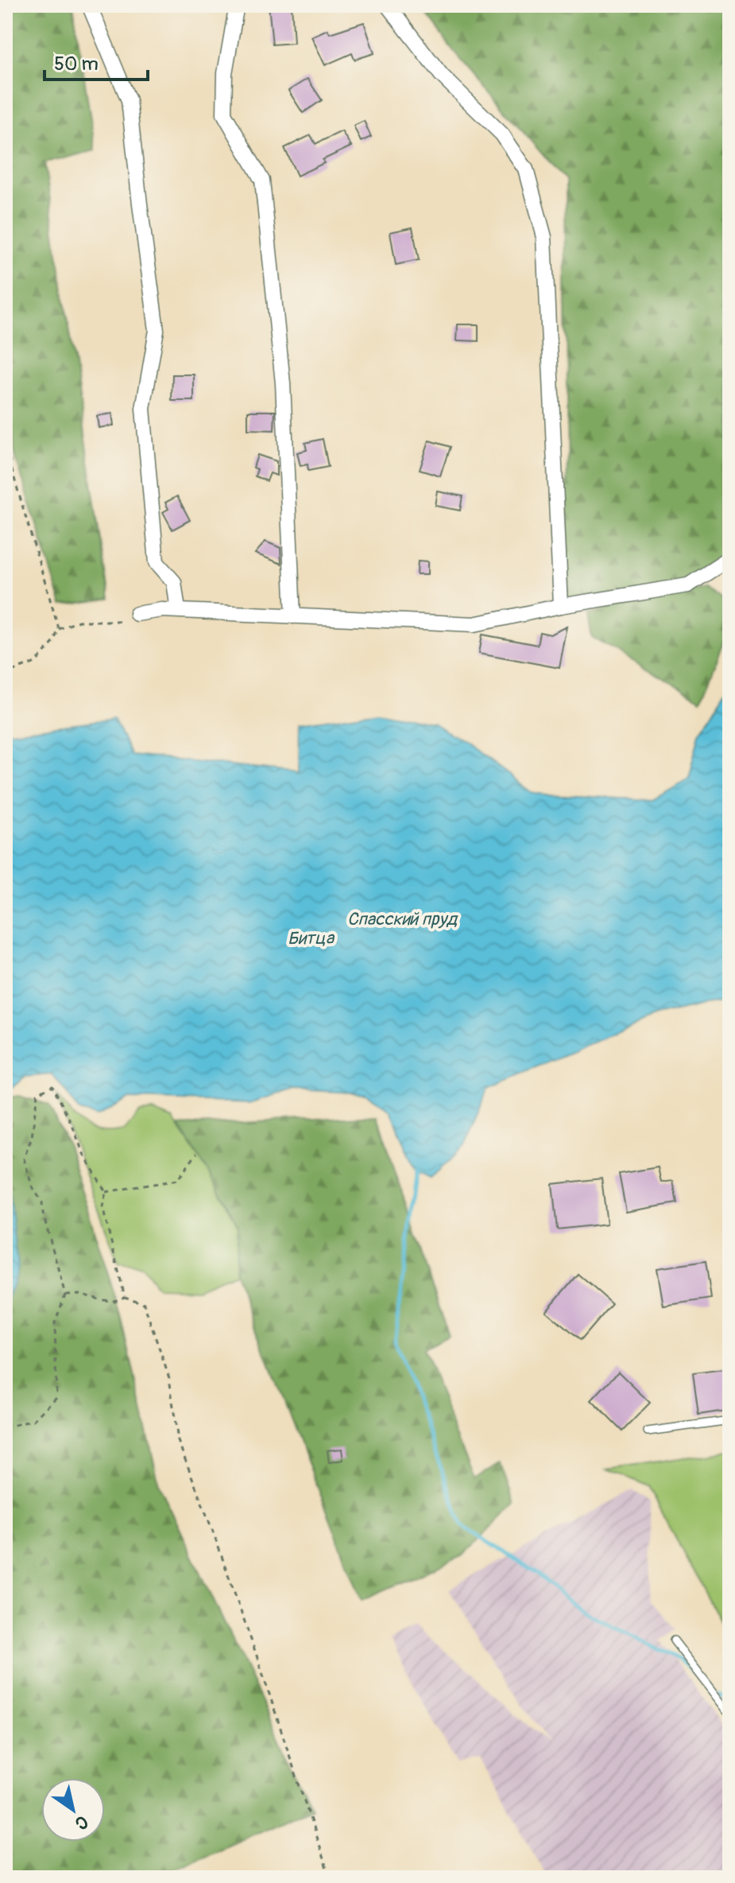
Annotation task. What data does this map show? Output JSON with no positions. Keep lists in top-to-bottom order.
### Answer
{
  "water": ["Спасский пруд", "Битца"],
  "scale_bar": "50 m",
  "north": "bottom right"
}
